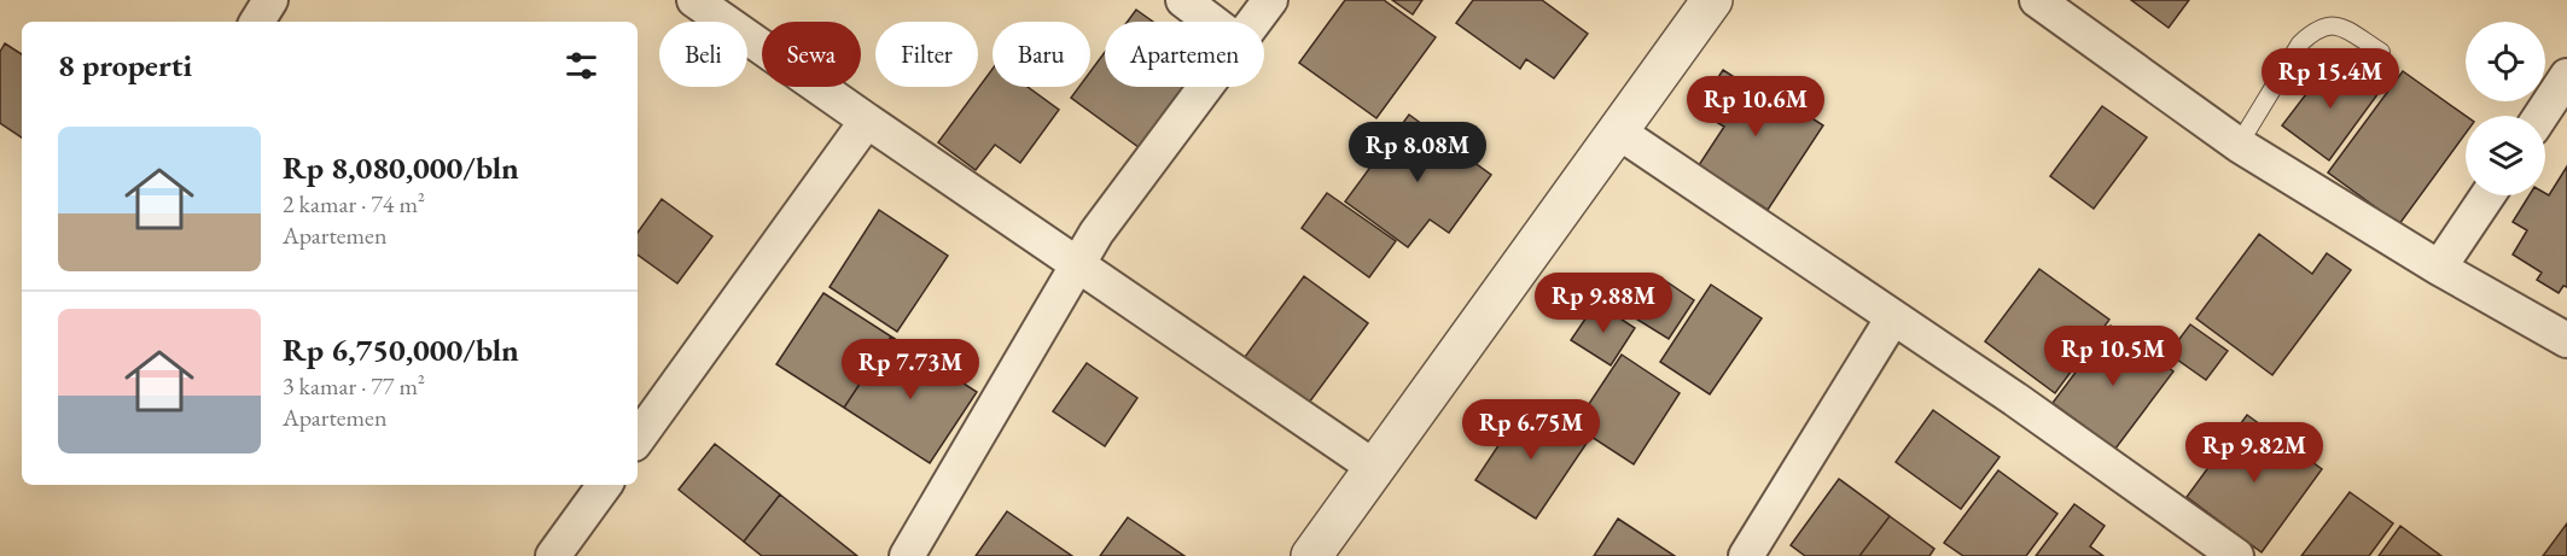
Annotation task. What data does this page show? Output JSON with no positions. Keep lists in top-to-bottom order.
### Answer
{
  "page": {
    "chip": [
      "Beli",
      "Sewa",
      "Filter",
      "Baru",
      "Apartemen"
    ],
    "heading": "8 properti",
    "price": [
      "Rp 15.4M",
      "Rp 10.6M",
      "Rp 8.08M",
      "Rp 9.88M",
      "Rp 10.5M",
      "Rp 7.73M",
      "Rp 6.75M",
      "Rp 9.82M"
    ],
    "list": [
      {
        "name": "Rp 8,080,000/bln",
        "note": "2 kamar · 74 m² · Apartemen"
      },
      {
        "name": "Rp 6,750,000/bln",
        "note": "3 kamar · 77 m² · Apartemen"
      }
    ]
  }
}
